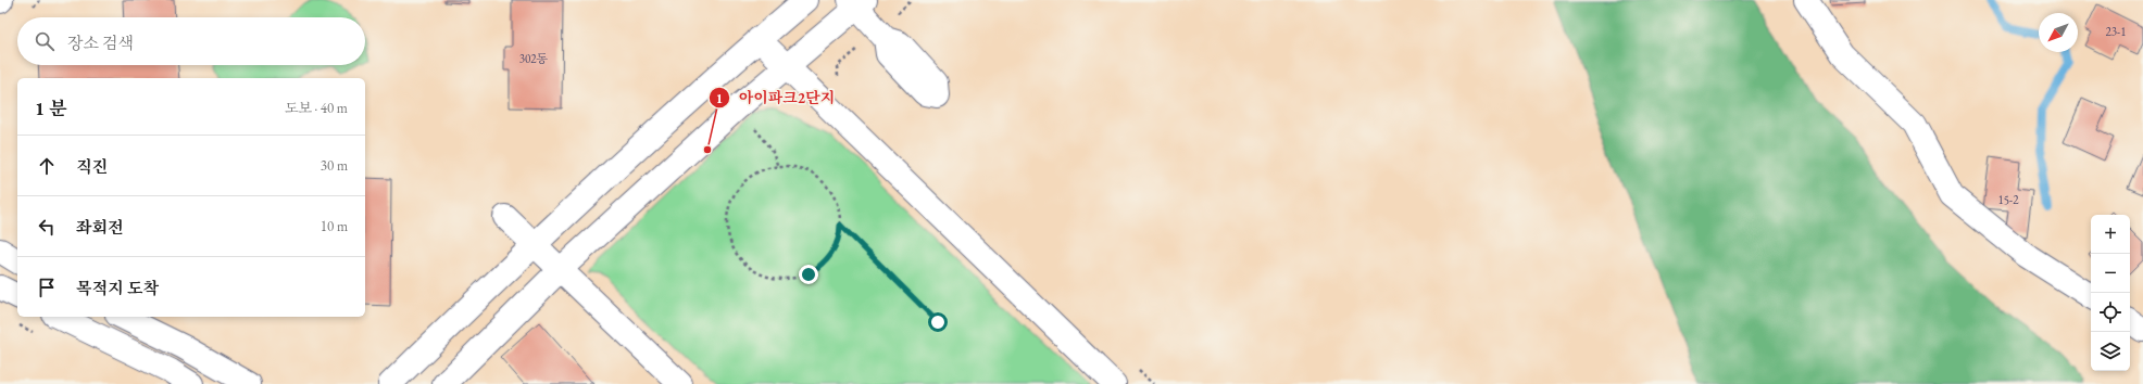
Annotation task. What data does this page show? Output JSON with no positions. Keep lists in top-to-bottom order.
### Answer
{
  "places": ["아이파크2단지"],
  "house_numbers": ["23-1", "302동", "15-2"],
  "north": "bottom left",
  "page": {
    "search": "장소 검색",
    "heading": ["1 분", "도보 · 40 m"],
    "list": [
      ["직진", "30 m"],
      ["좌회전", "10 m"],
      "목적지 도착"
    ],
    "map_buttons": ["+", "−"]
  }
}
